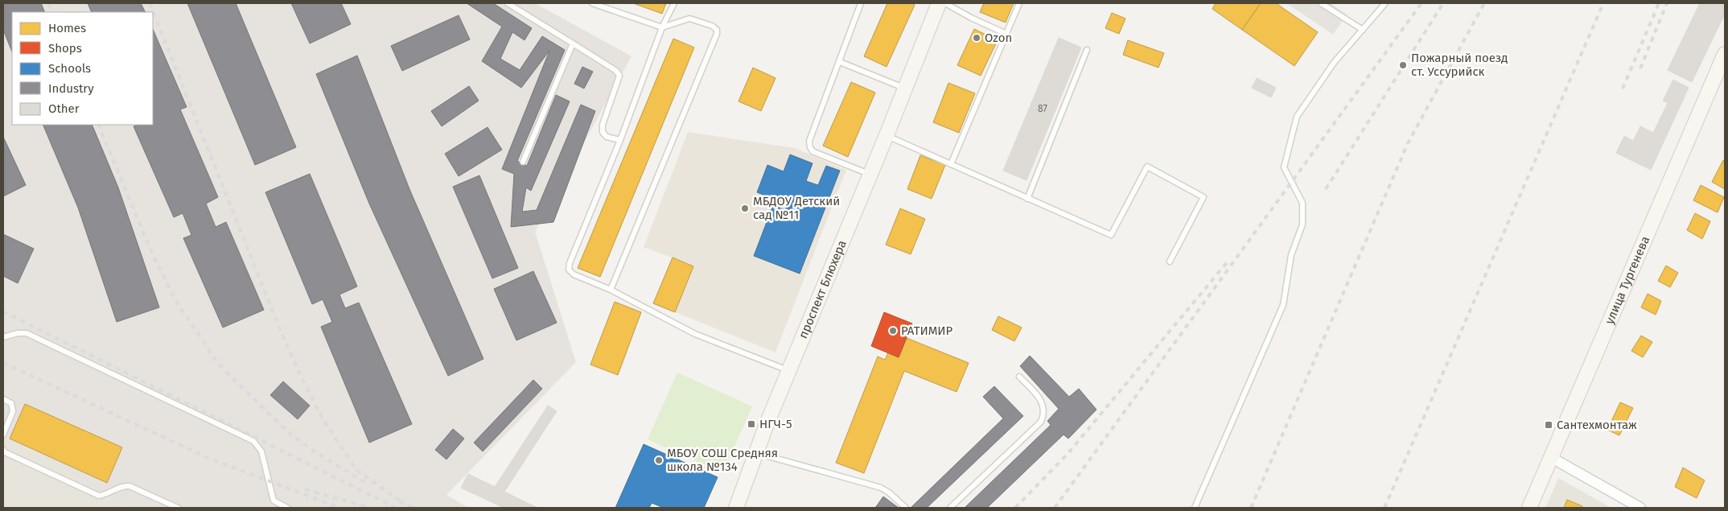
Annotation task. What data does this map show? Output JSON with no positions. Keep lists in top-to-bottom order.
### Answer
{
  "streets": {
    "street": ["улица Тургенева", "проспект Блюхера"]
  },
  "places": {
    "other": [
      "Ozon",
      "Пожарный поезд ст. Уссурийск",
      "МБДОУ Детский сад №11",
      "РАТИМИР",
      "МБОУ СОШ Средняя школа №134"
    ],
    "transit": ["НГЧ-5", "Сантехмонтаж"]
  },
  "house_numbers": ["87"],
  "legend": [
    "Homes",
    "Shops",
    "Schools",
    "Industry",
    "Other"
  ]
}
